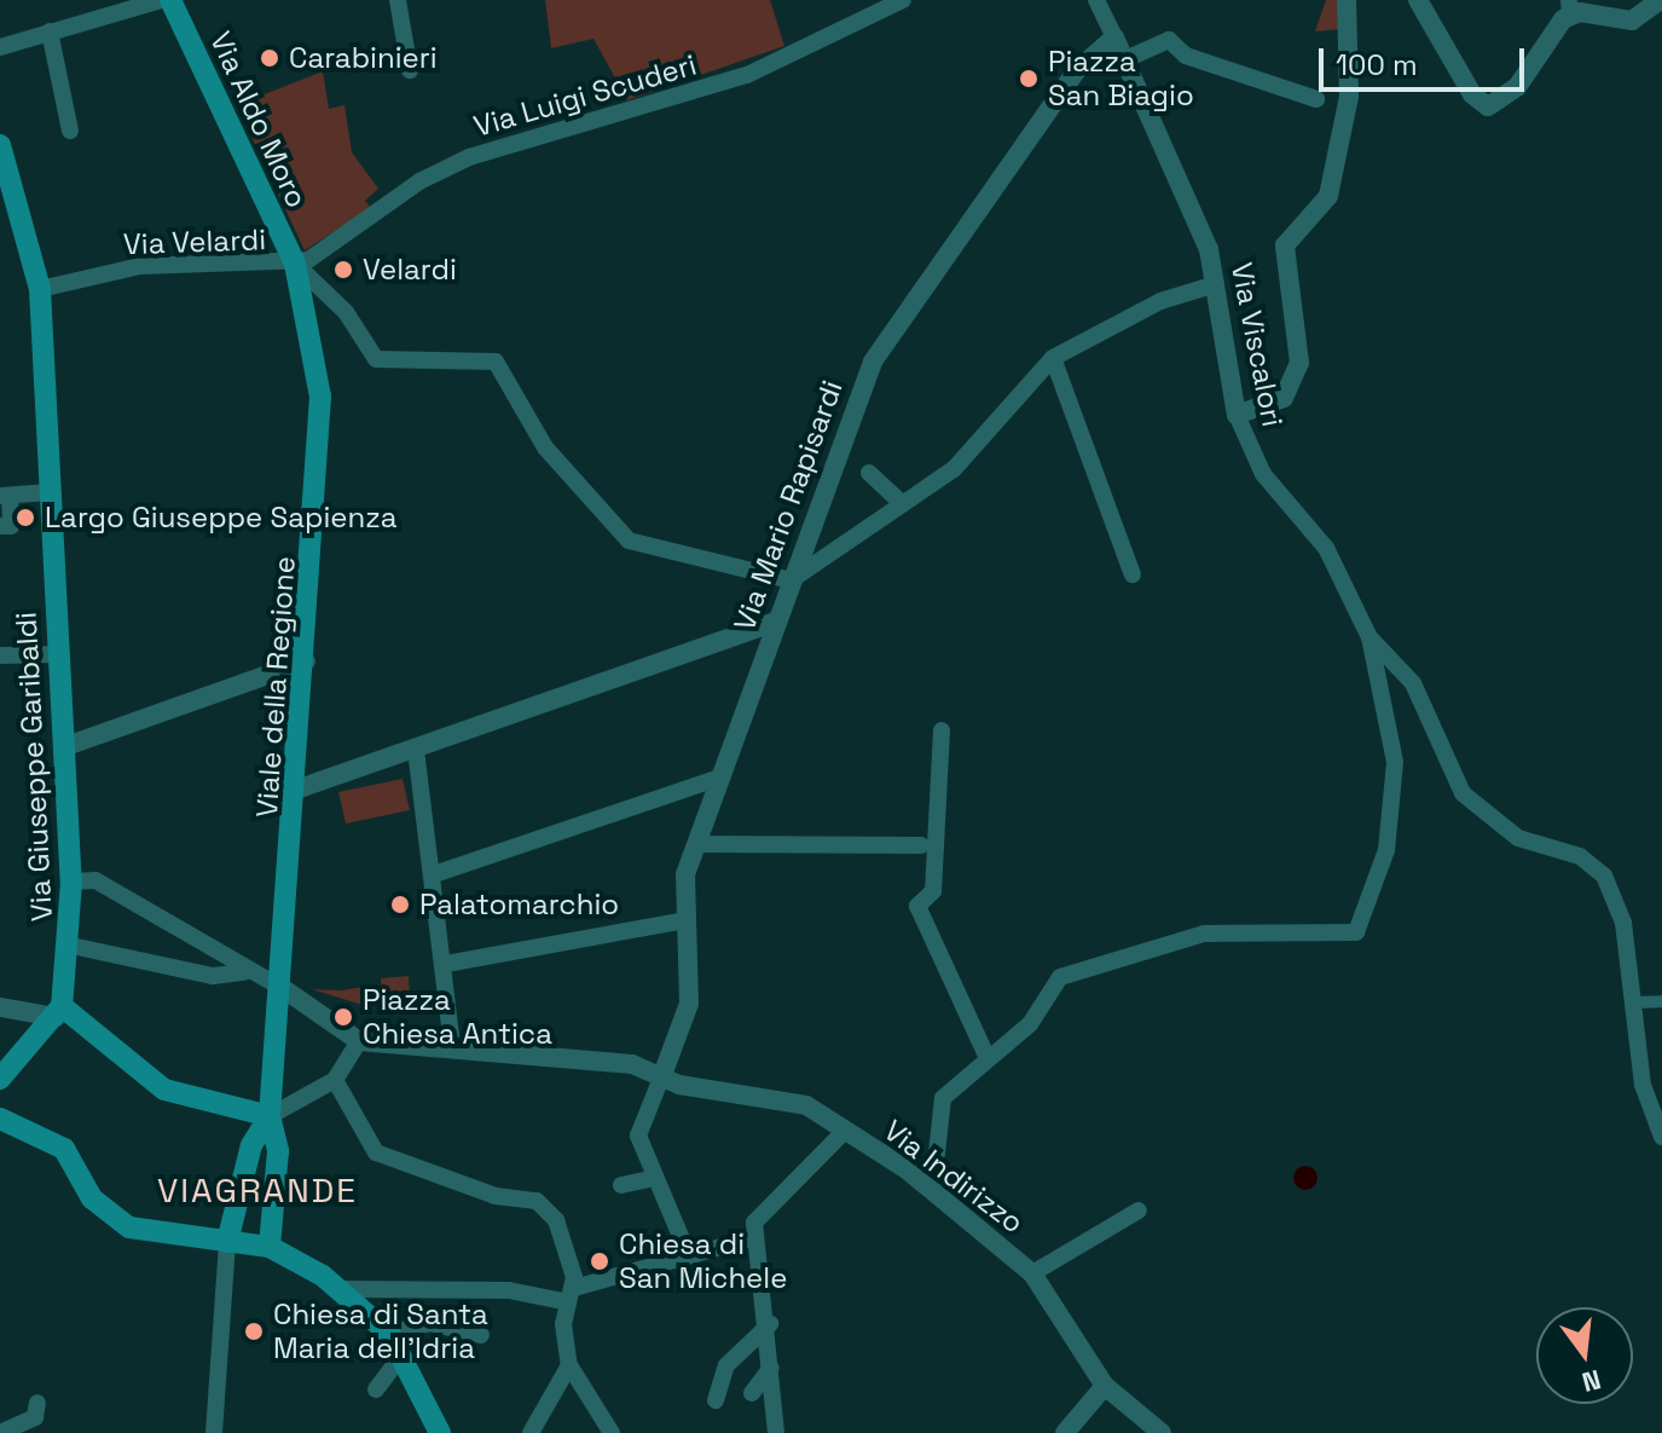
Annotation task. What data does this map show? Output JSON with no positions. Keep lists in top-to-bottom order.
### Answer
{
  "streets": {
    "main road": ["Via Aldo Moro", "Viale della Regione", "Via Giuseppe Garibaldi"],
    "street": [
      "Via Luigi Scuderi",
      "Via Velardi",
      "Via Viscalori",
      "Via Mario Rapisardi",
      "Via Indirizzo"
    ]
  },
  "crossings": [
    ["Via Luigi Scuderi", "Via Aldo Moro"],
    ["Via Luigi Scuderi", "Via Velardi"],
    ["Via Luigi Scuderi", "Viale della Regione"],
    ["Via Aldo Moro", "Via Velardi"],
    ["Via Aldo Moro", "Viale della Regione"],
    ["Via Velardi", "Via Mario Rapisardi"],
    ["Via Velardi", "Viale della Regione"],
    ["Via Velardi", "Via Giuseppe Garibaldi"],
    ["Via Viscalori", "Via Mario Rapisardi"],
    ["Via Mario Rapisardi", "Via Indirizzo"]
  ],
  "districts": ["VIAGRANDE"],
  "places": [
    "Carabinieri",
    "Piazza San Biagio",
    "Velardi",
    "Largo Giuseppe Sapienza",
    "Palatomarchio",
    "Piazza Chiesa Antica",
    "Chiesa di San Michele",
    "Chiesa di Santa Maria dell'Idria"
  ],
  "scale_bar": "100 m",
  "north": "bottom"
}
